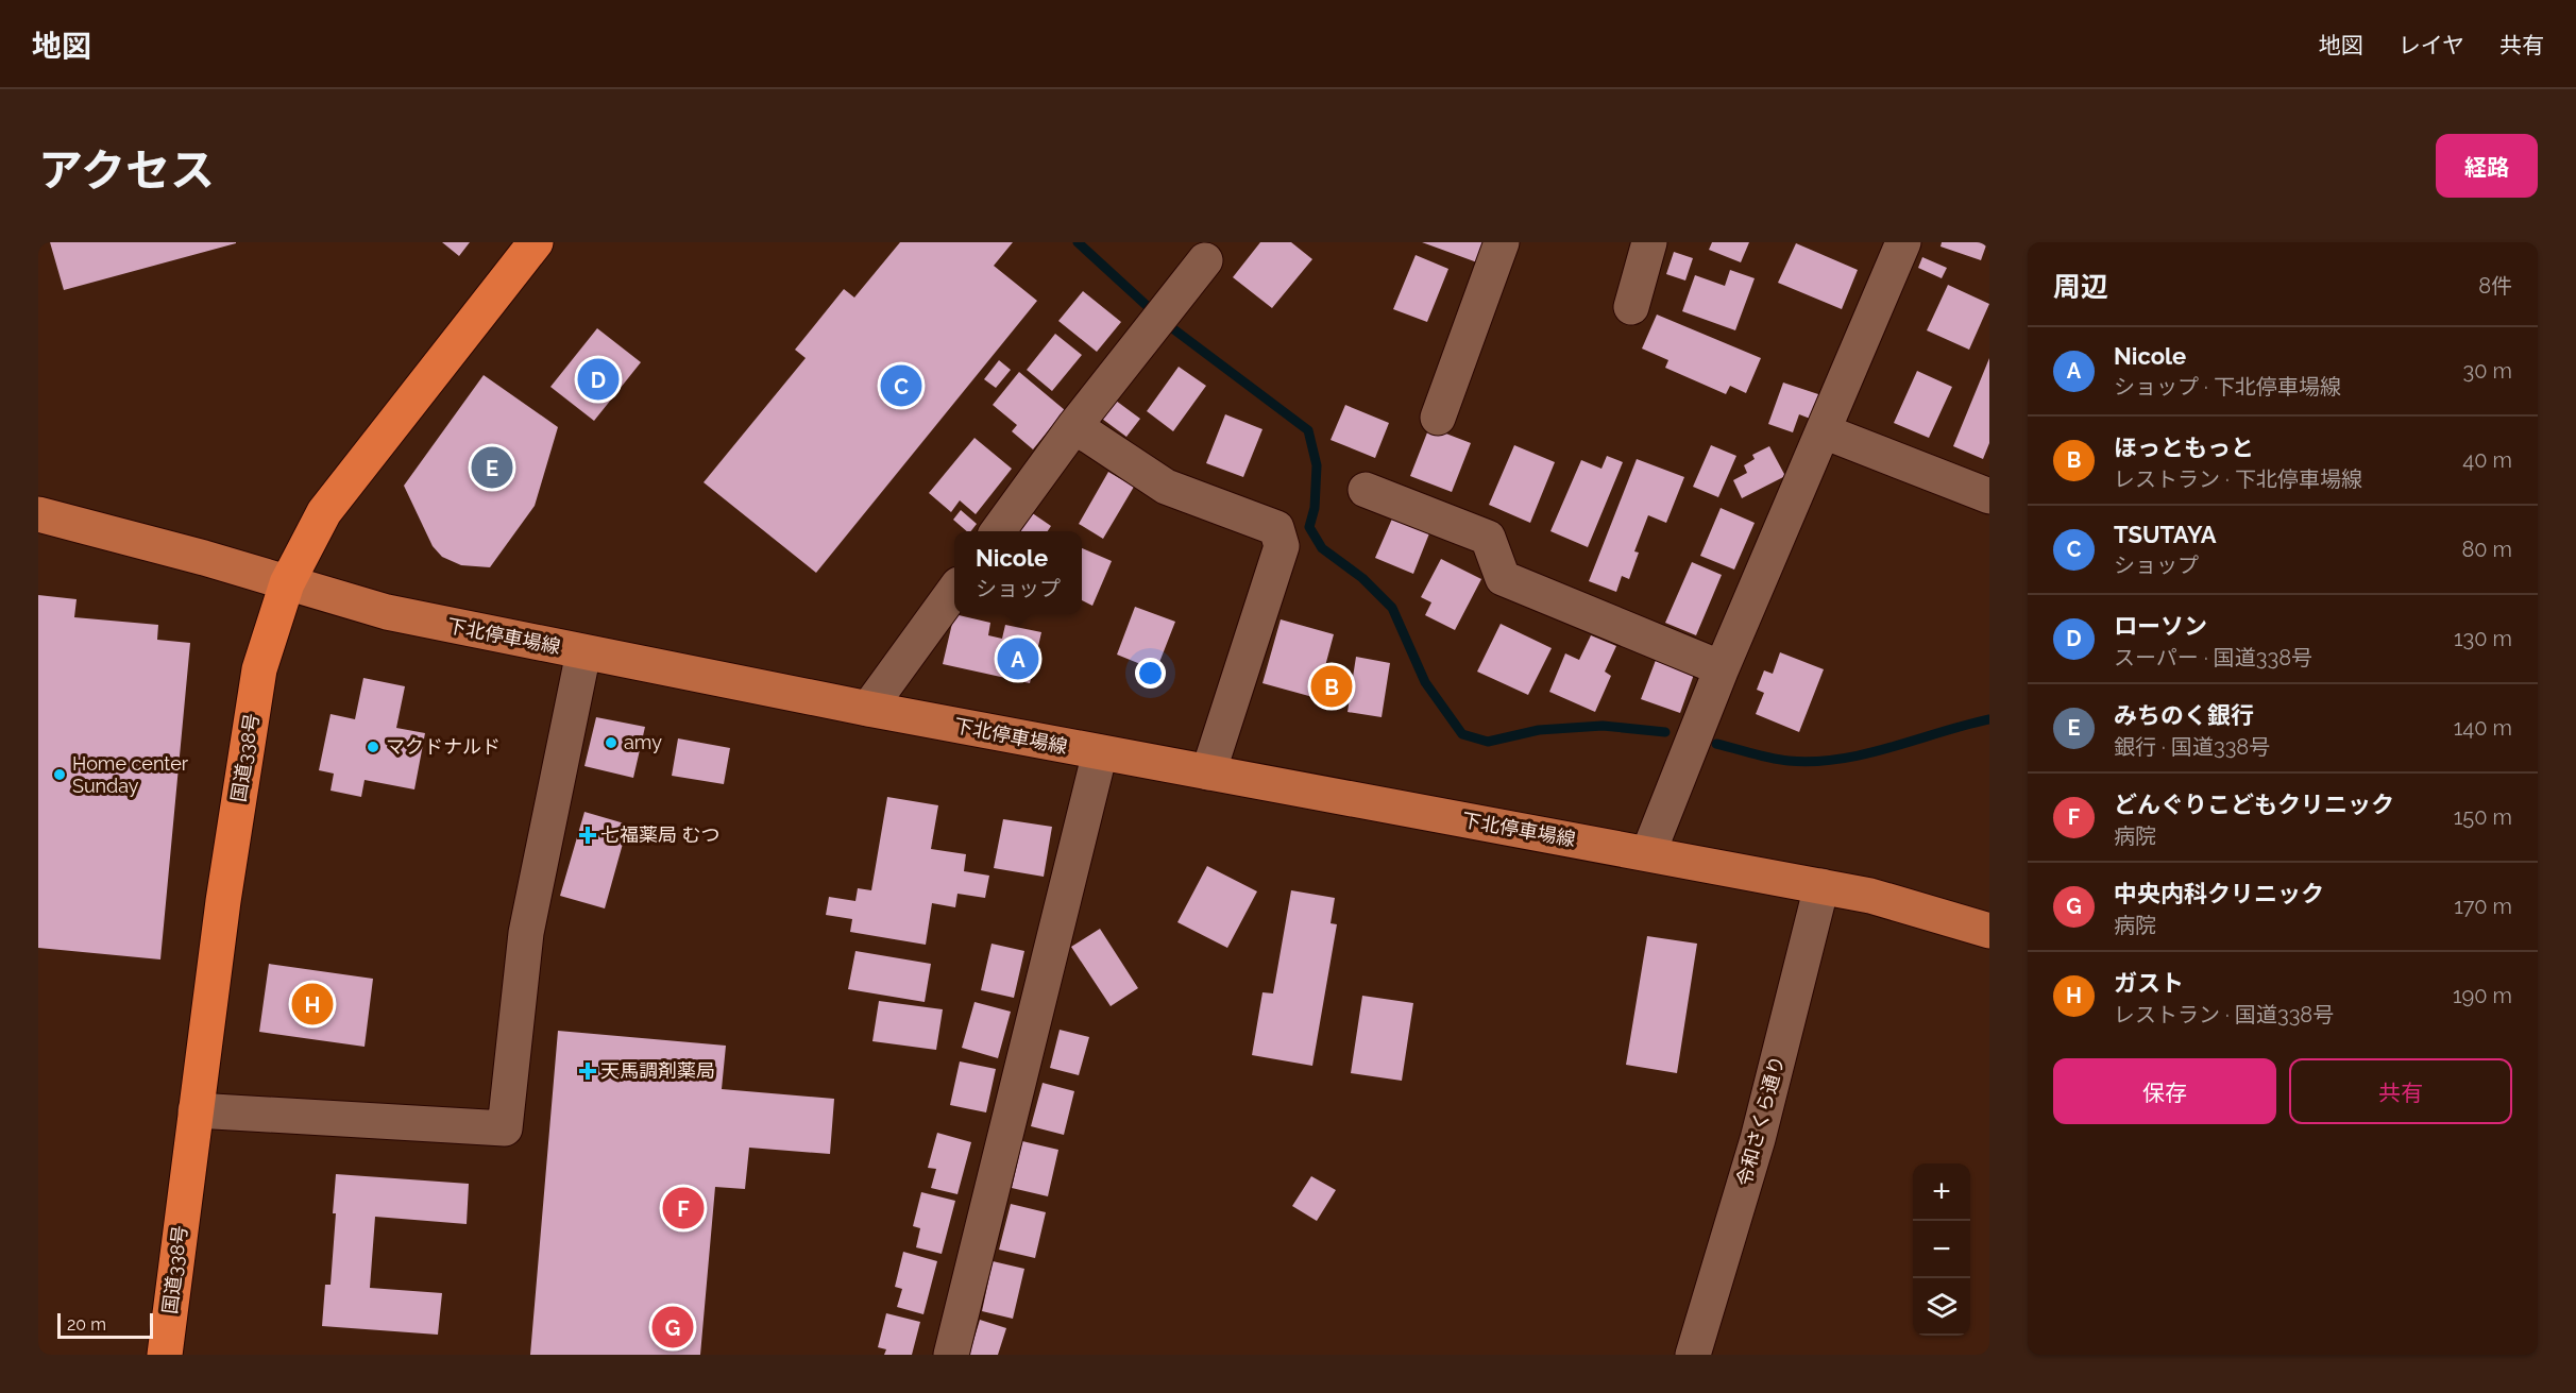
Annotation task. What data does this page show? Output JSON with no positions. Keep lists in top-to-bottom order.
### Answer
{
  "streets": {
    "highway": ["国道338号"],
    "main road": ["下北停車場線"],
    "street": ["令和さくら通り"]
  },
  "crossings": [
    ["下北停車場線", "国道338号"],
    ["下北停車場線", "令和さくら通り"]
  ],
  "places": {
    "other": ["amy", "マクドナルド", "Home center Sunday"],
    "health": ["七福薬局 むつ", "天馬調剤薬局"]
  },
  "scale_bar": "20 m",
  "page": {
    "header": "地図",
    "nav": ["地図", "レイヤ", "共有"],
    "title": "アクセス",
    "buttons": [
      "経路",
      ["保存", "共有"]
    ],
    "heading": ["周辺", "8件"],
    "list": [
      {
        "mark": "A",
        "name": "Nicole",
        "note": "ショップ · 下北停車場線",
        "value": "30 m"
      },
      {
        "mark": "B",
        "name": "ほっともっと",
        "note": "レストラン · 下北停車場線",
        "value": "40 m"
      },
      {
        "mark": "C",
        "name": "TSUTAYA",
        "note": "ショップ",
        "value": "80 m"
      },
      {
        "mark": "D",
        "name": "ローソン",
        "note": "スーパー · 国道338号",
        "value": "130 m"
      },
      {
        "mark": "E",
        "name": "みちのく銀行",
        "note": "銀行 · 国道338号",
        "value": "140 m"
      },
      {
        "mark": "F",
        "name": "どんぐりこどもクリニック",
        "note": "病院",
        "value": "150 m"
      },
      {
        "mark": "G",
        "name": "中央内科クリニック",
        "note": "病院",
        "value": "170 m"
      },
      {
        "mark": "H",
        "name": "ガスト",
        "note": "レストラン · 国道338号",
        "value": "190 m"
      }
    ],
    "pins": [
      "D",
      "C",
      "E",
      "A",
      "B",
      "H",
      "F",
      "G"
    ],
    "popup": ["Nicole", "ショップ"],
    "map_buttons": ["+", "−"],
    "scale": "20 m"
  }
}
